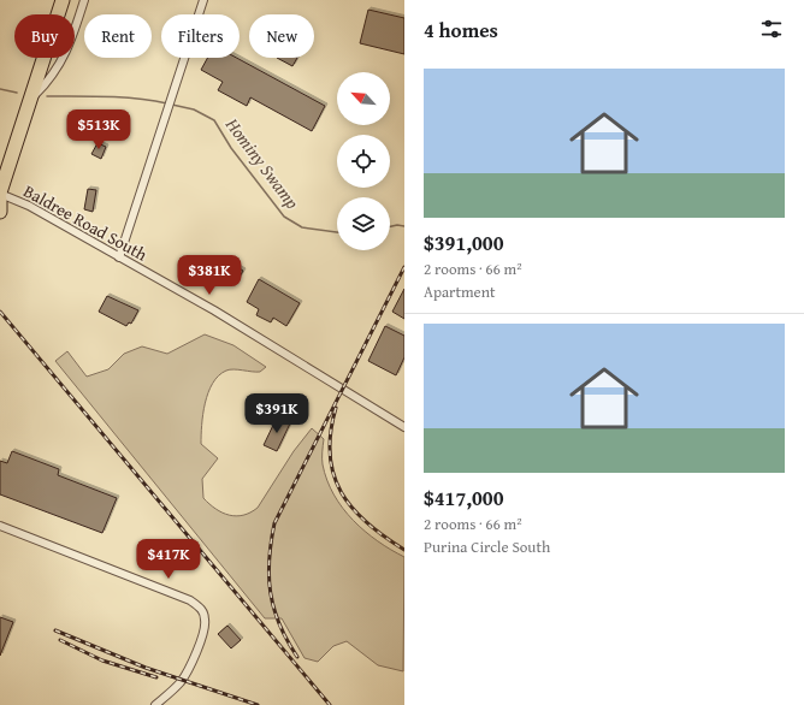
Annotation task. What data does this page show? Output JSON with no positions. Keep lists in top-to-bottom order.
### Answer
{
  "streets": {
    "street": ["Baldree Road South"]
  },
  "water": ["Hominy Swamp"],
  "north": "top left",
  "page": {
    "heading": "4 homes",
    "chip": [
      "Buy",
      "Rent",
      "Filters",
      "New"
    ],
    "list": [
      {
        "name": "$391,000",
        "note": "2 rooms · 66 m² · Apartment"
      },
      {
        "name": "$417,000",
        "note": "2 rooms · 66 m² · Purina Circle South"
      }
    ],
    "price": [
      "$513K",
      "$381K",
      "$391K",
      "$417K"
    ]
  }
}
